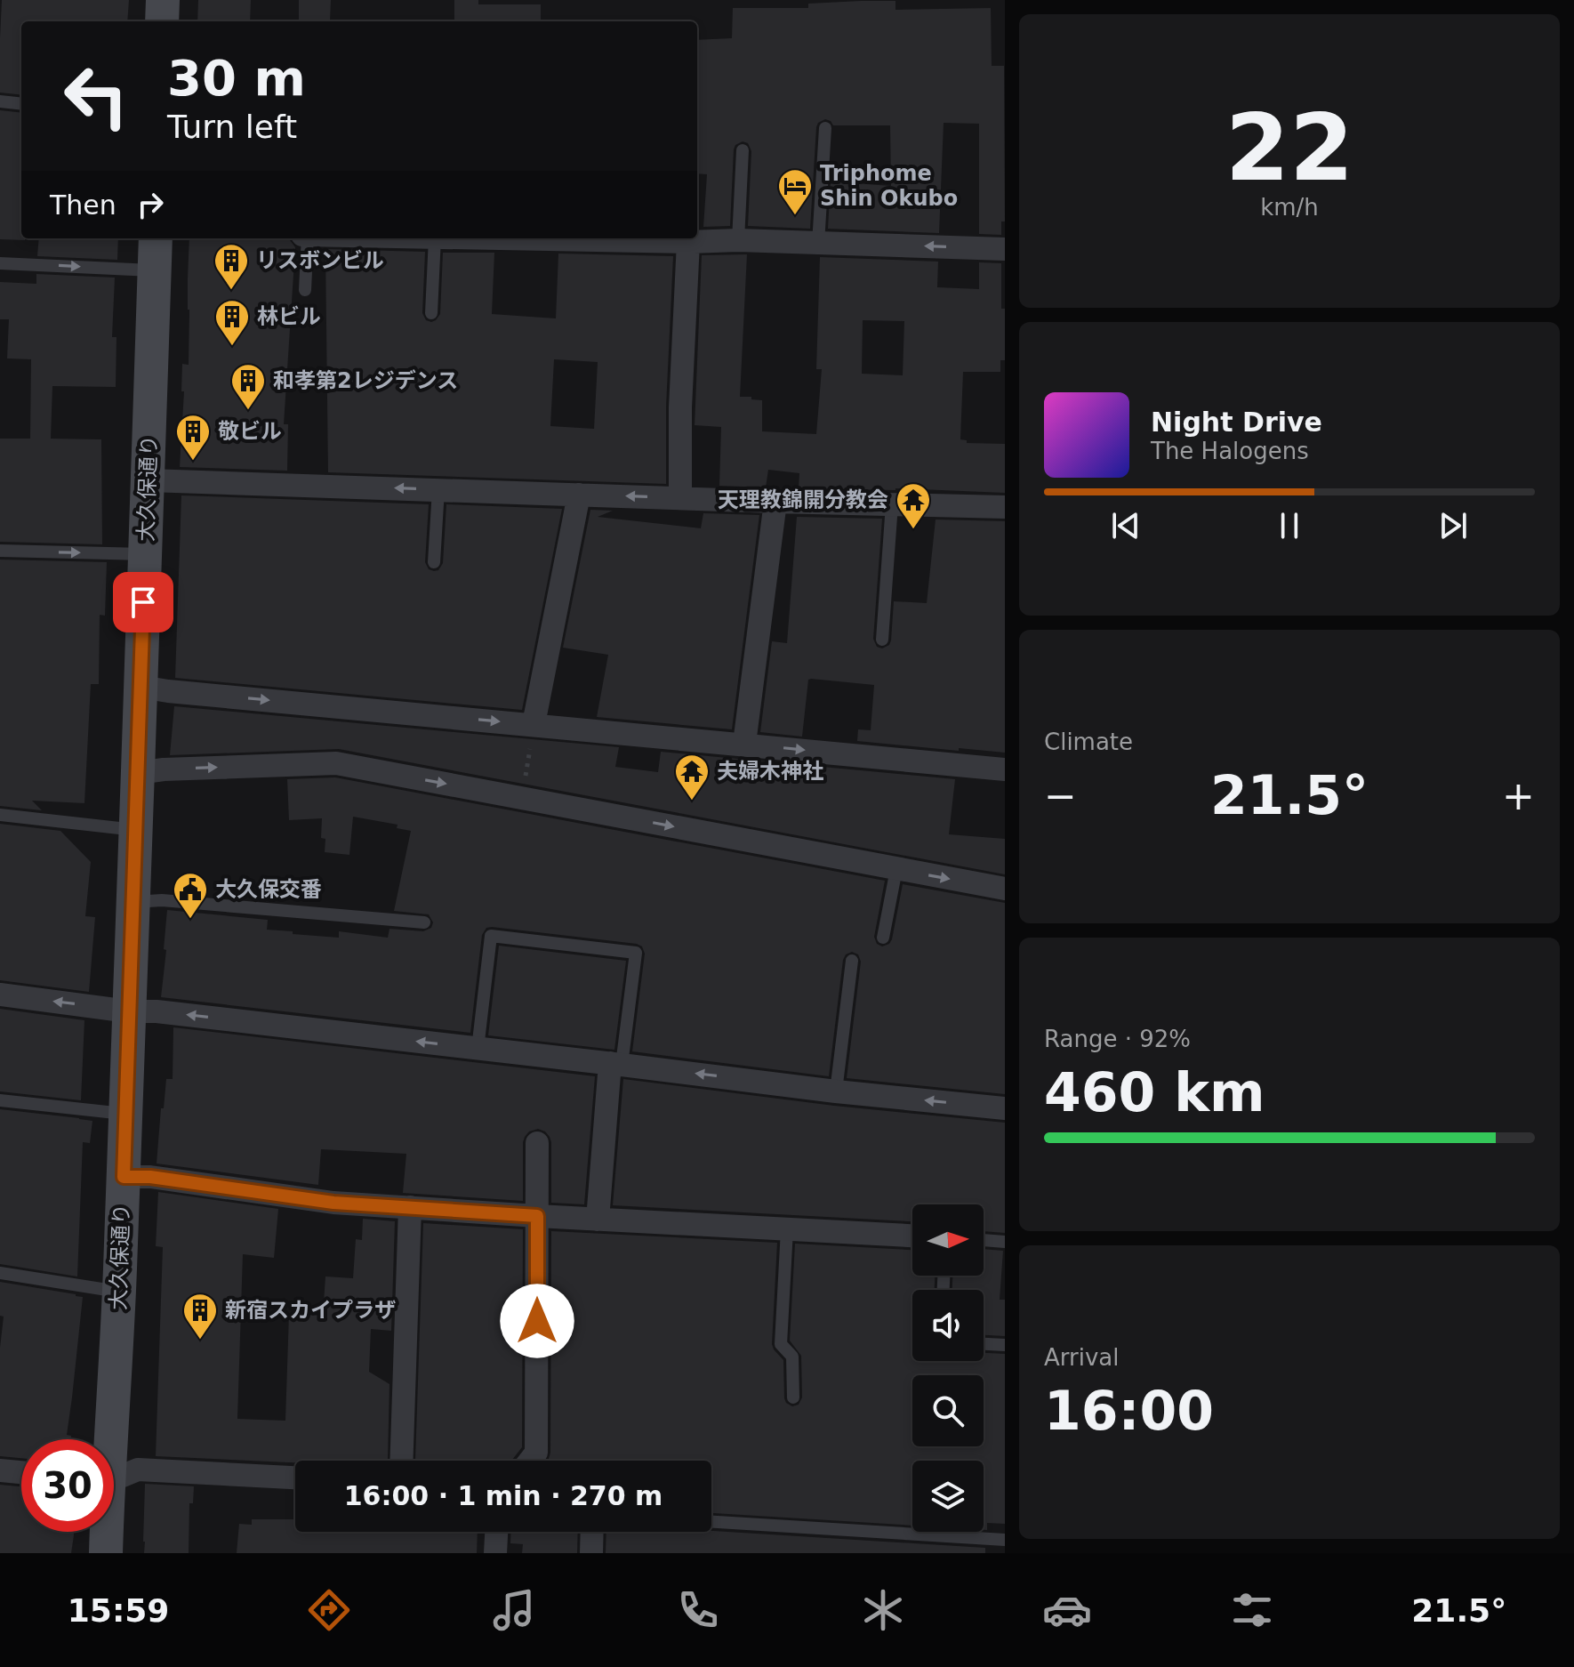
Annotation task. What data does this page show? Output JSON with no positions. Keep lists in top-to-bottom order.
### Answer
{
  "streets": {
    "main road": ["大久保通り"]
  },
  "places": {
    "hotel": ["Triphome Shin Okubo"],
    "building": [
      "リスボンビル",
      "林ビル",
      "和孝第2レジデンス",
      "敬ビル",
      "新宿スカイプラザ"
    ],
    "temple": ["天理教錦開分教会", "夫婦木神社"],
    "public building": ["大久保交番"]
  },
  "north": "right",
  "page": {
    "tile": [
      ["22", "km/h"],
      "Climate",
      ["Range · 92%", "460 km"],
      ["Arrival", "16:00"]
    ],
    "turn": ["30 m", "Turn left"],
    "then": "Then",
    "song": ["Night Drive", "The Halogens"],
    "heat": ["−", "21.5°", "+"],
    "limit": "30",
    "trip": "16:00 · 1 min · 270 m",
    "tabs": ["15:59", "21.5°"]
  }
}
